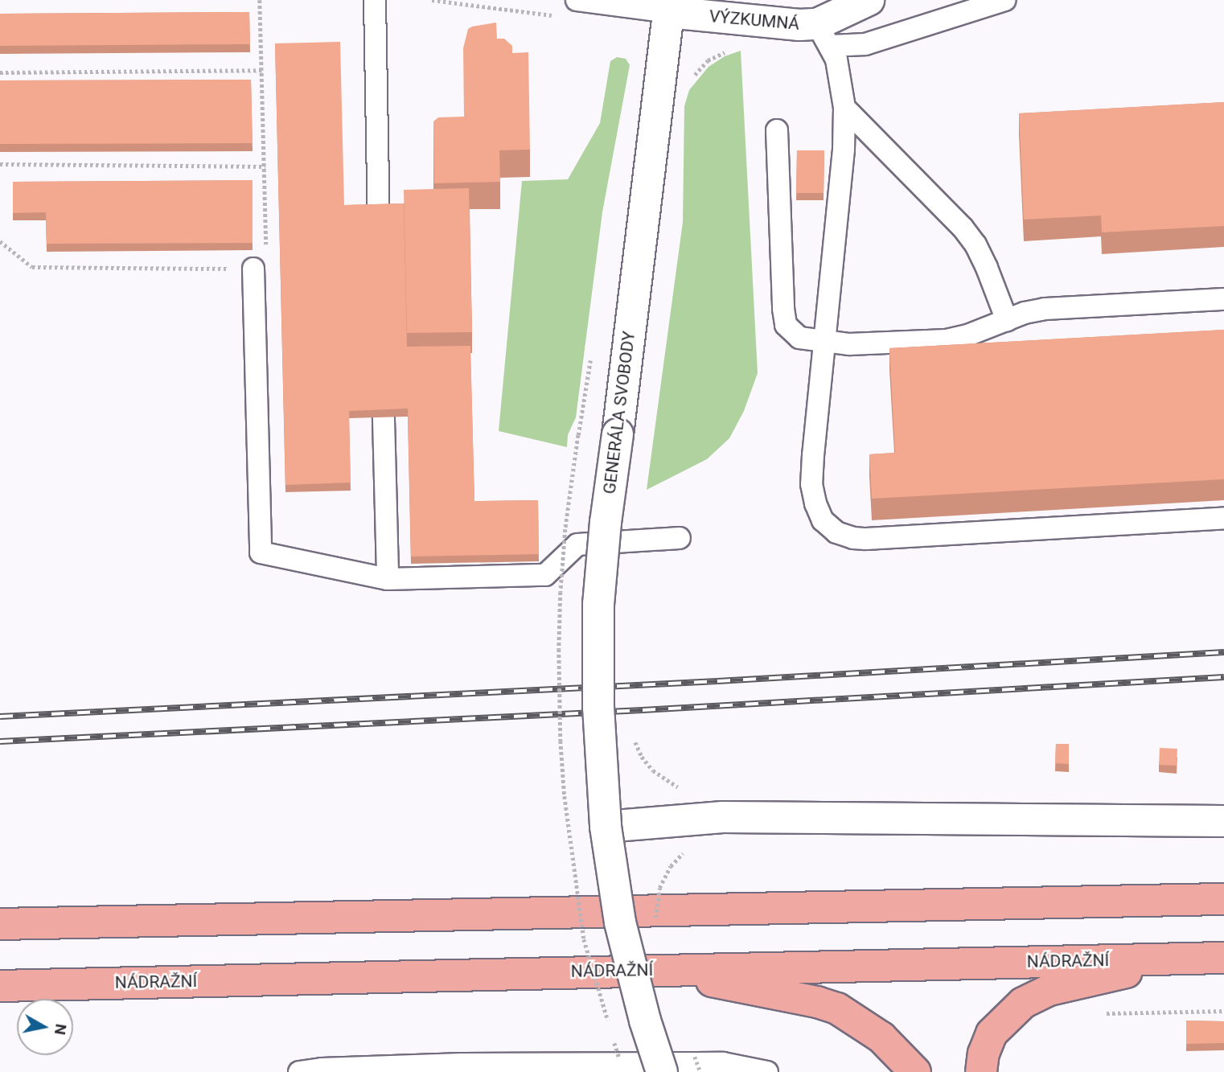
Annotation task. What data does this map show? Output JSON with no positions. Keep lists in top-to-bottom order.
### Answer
{
  "streets": {
    "main road": ["NÁDRAŽNÍ"],
    "street": ["VÝZKUMNÁ", "GENERÁLA SVOBODY"]
  },
  "crossings": [
    ["VÝZKUMNÁ", "GENERÁLA SVOBODY"]
  ],
  "north": "right"
}
